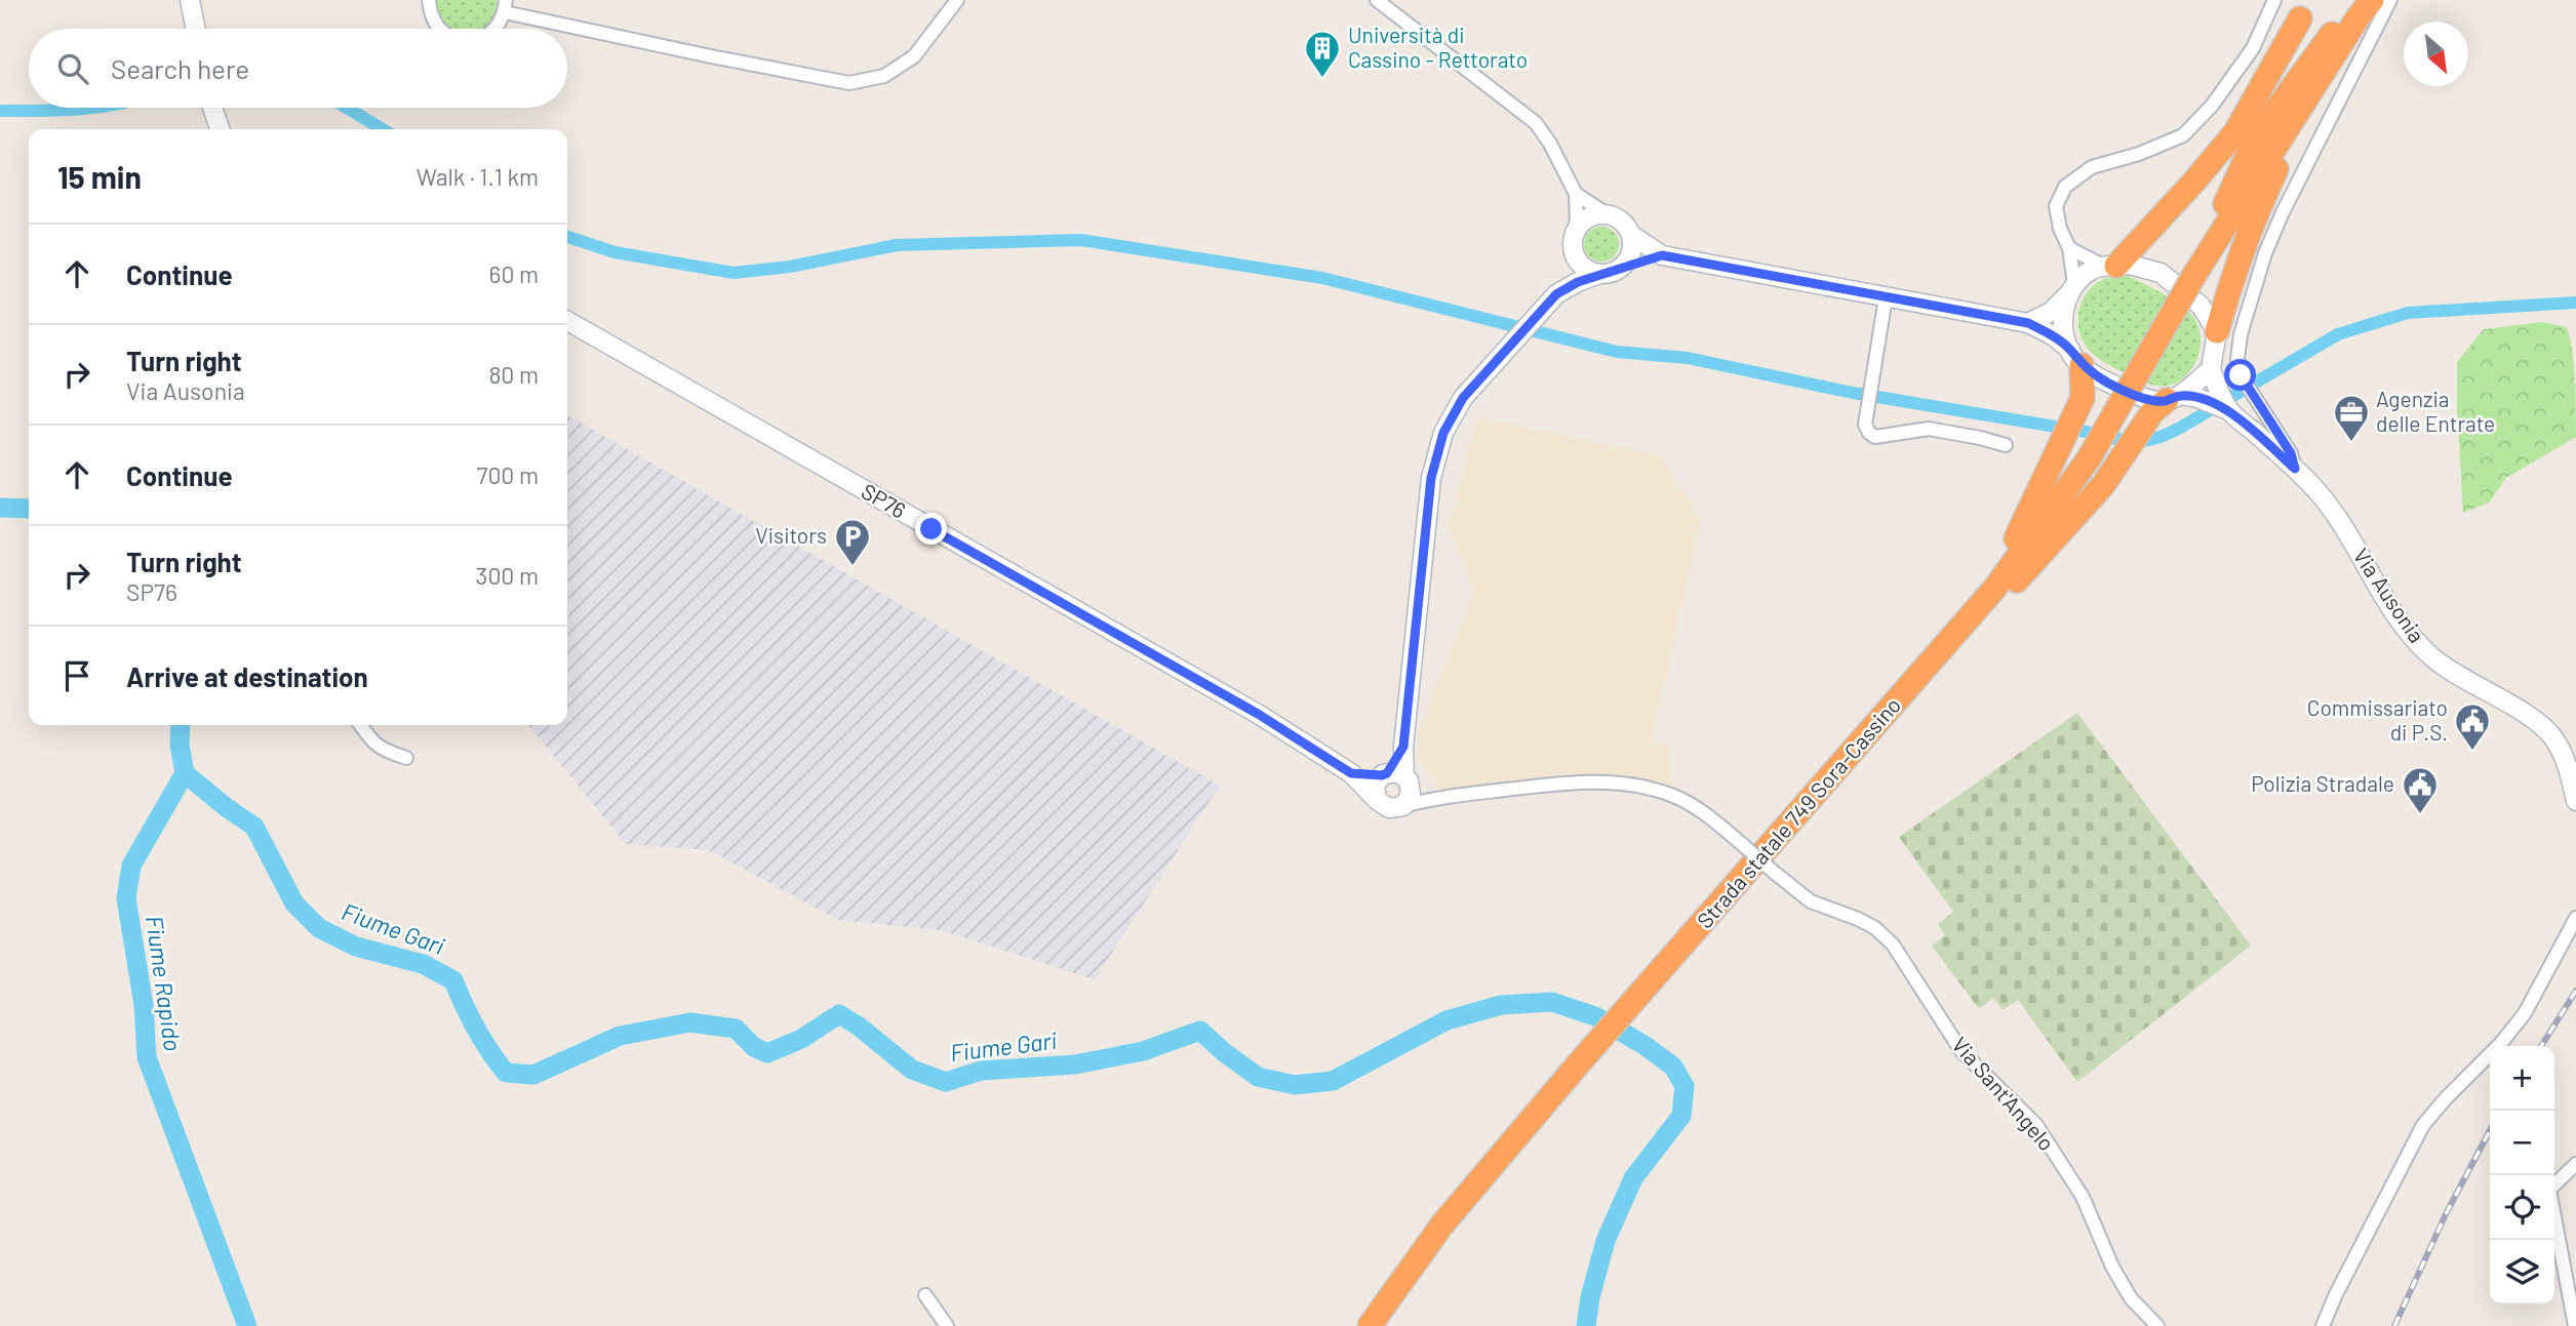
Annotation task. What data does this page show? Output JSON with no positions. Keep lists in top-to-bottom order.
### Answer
{
  "streets": {
    "highway": ["Strada statale 749 Sora-Cassino"],
    "street": ["SP76", "Via Ausonia", "Via Sant'Angelo"]
  },
  "crossings": [
    ["SP76", "Via Sant'Angelo"]
  ],
  "water": ["Fiume Gari", "Fiume Rapido"],
  "places": {
    "building": ["Università di Cassino - Rettorato"],
    "office": ["Agenzia delle Entrate"],
    "parking": ["Visitors"],
    "public building": ["Commissariato di P.S.", "Polizia Stradale"]
  },
  "north": "bottom right",
  "page": {
    "search": "Search here",
    "heading": ["15 min", "Walk · 1.1 km"],
    "list": [
      ["Continue", "60 m"],
      ["Turn right", "Via Ausonia", "80 m"],
      ["Continue", "700 m"],
      ["Turn right", "SP76", "300 m"],
      "Arrive at destination"
    ],
    "map_buttons": ["+", "−"]
  }
}
